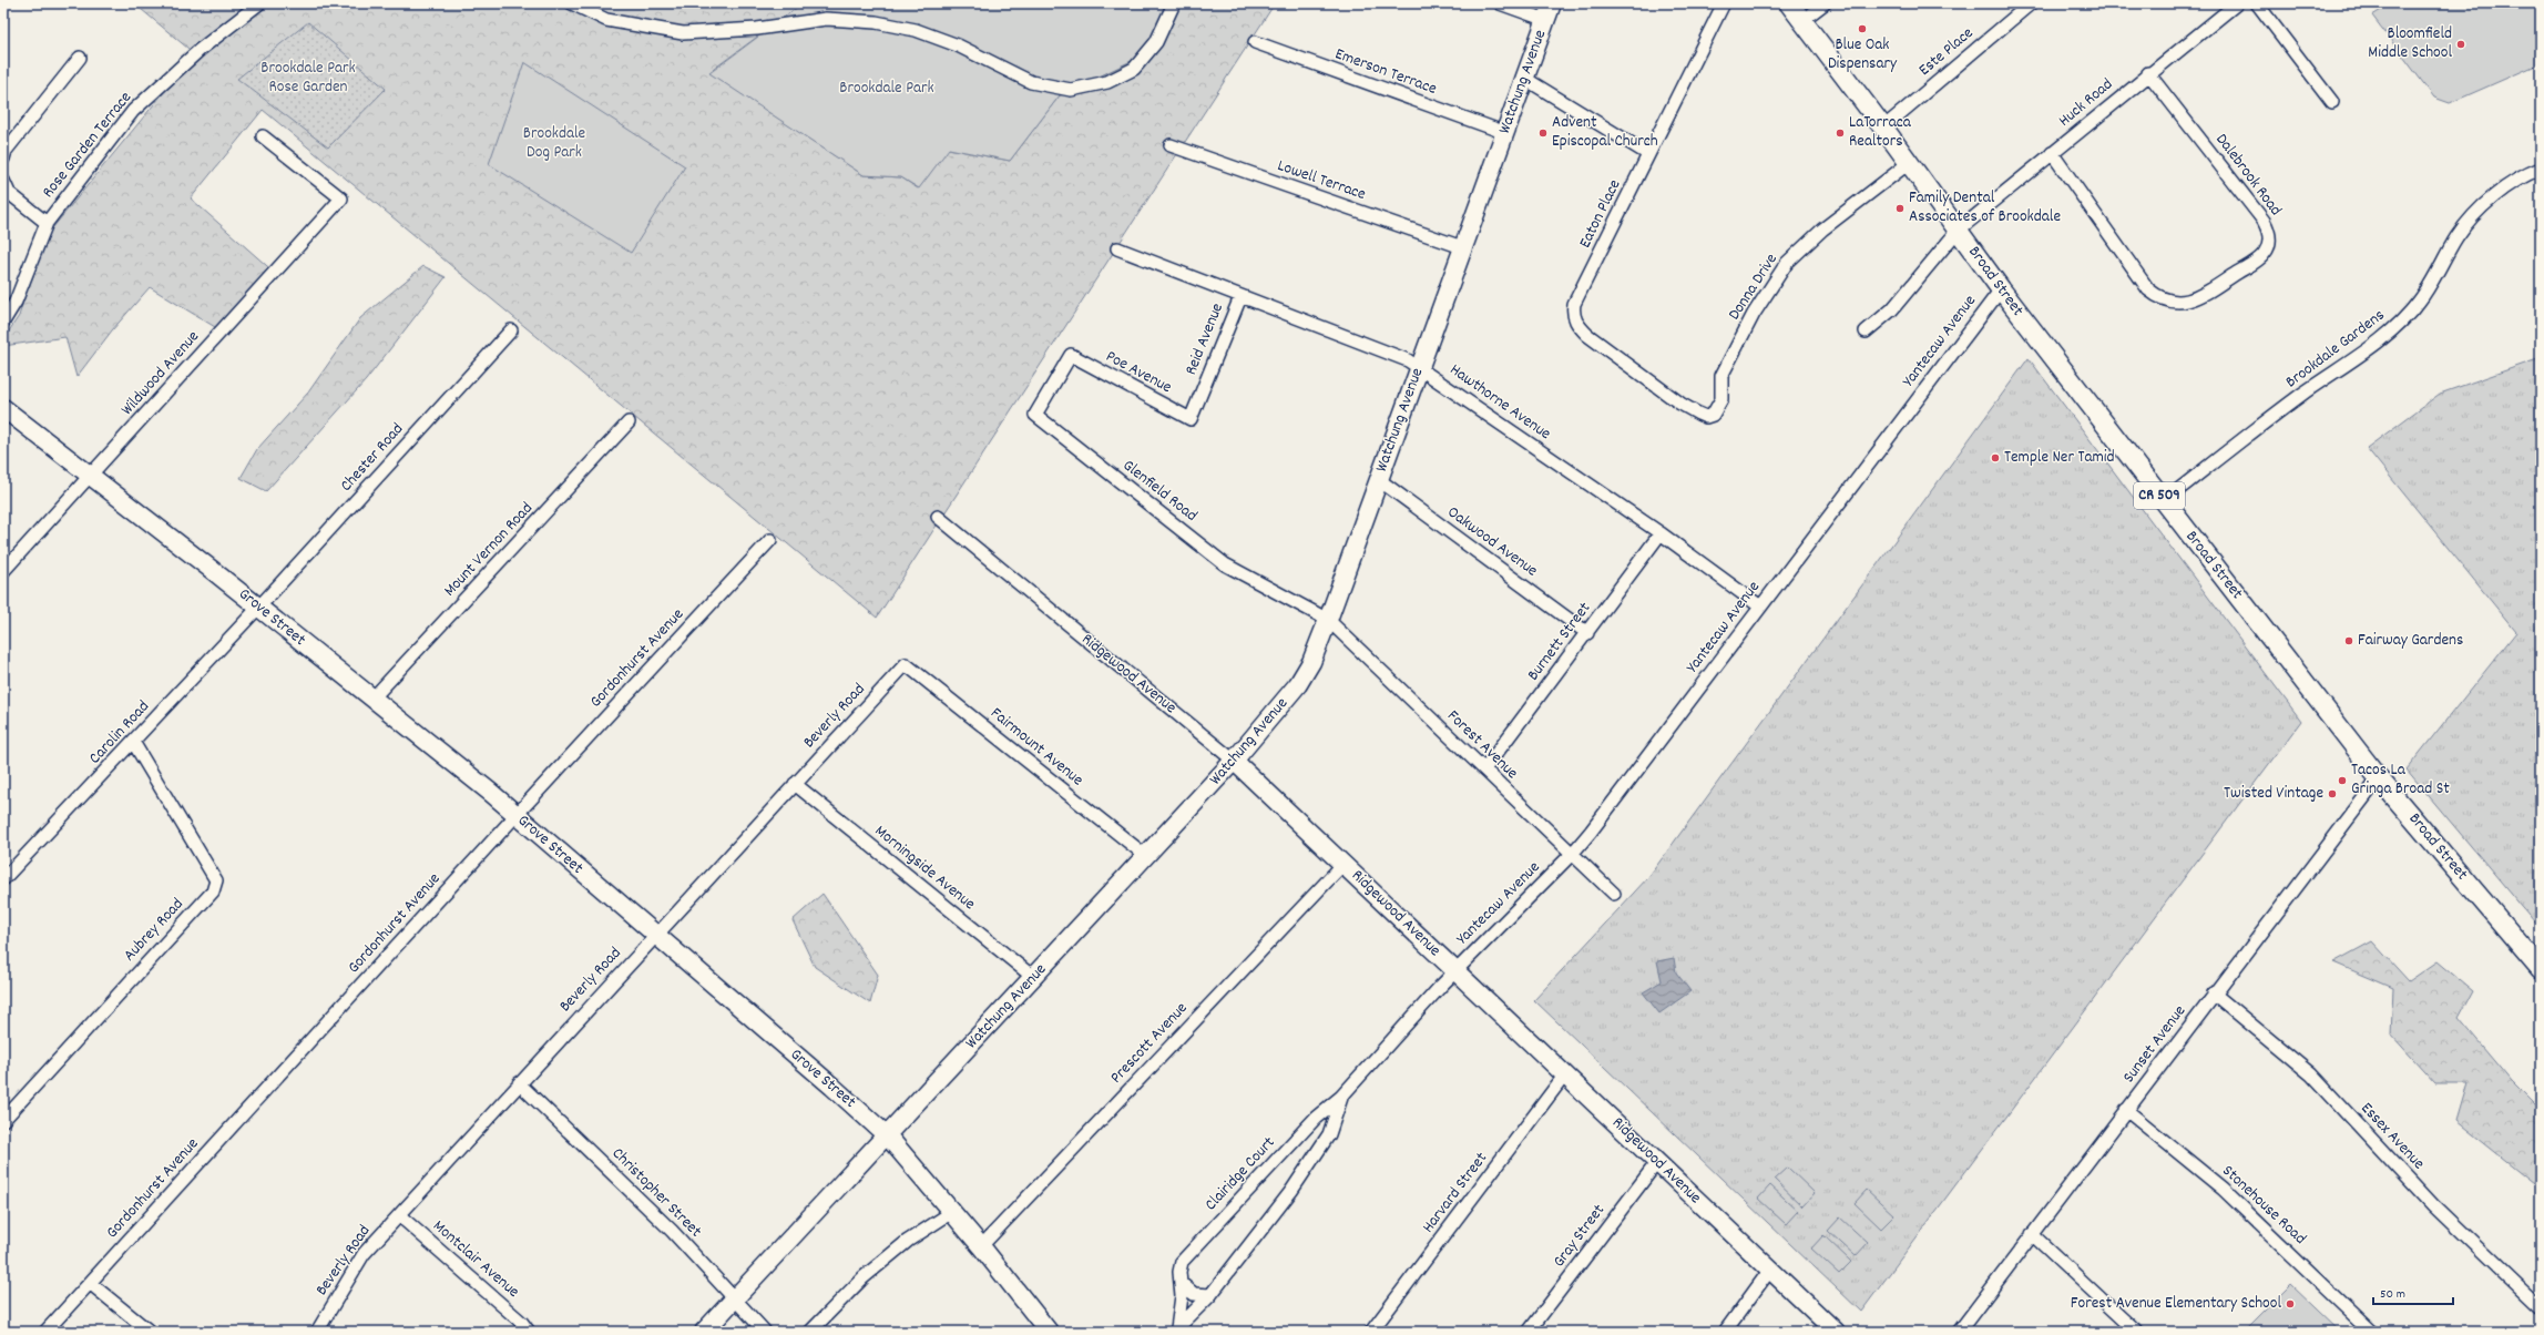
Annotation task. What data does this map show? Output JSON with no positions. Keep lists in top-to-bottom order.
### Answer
{
  "streets": {
    "main road": [
      "Watchung Avenue",
      "Broad Street",
      "CR 509",
      "Grove Street",
      "Ridgewood Avenue"
    ],
    "street": [
      "Este Place",
      "Emerson Terrace",
      "Huck Road",
      "Rose Garden Terrace",
      "Dalebrook Road",
      "Lowell Terrace",
      "Eaton Place",
      "Donna Drive",
      "Reid Avenue",
      "Yantecaw Avenue",
      "Brookdale Gardens",
      "Poe Avenue",
      "Wildwood Avenue",
      "Hawthorne Avenue",
      "Chester Road",
      "Glenfield Road",
      "Oakwood Avenue",
      "Mount Vernon Road",
      "Burnett Street",
      "Gordonhurst Avenue",
      "Beverly Road",
      "Carolin Road",
      "Forest Avenue",
      "Fairmount Avenue",
      "Morningside Avenue",
      "Aubrey Road",
      "Prescott Avenue",
      "Sunset Avenue",
      "Essex Avenue",
      "Clairidge Court",
      "Christopher Street",
      "Harvard Street",
      "Stonehouse Road",
      "Gray Street",
      "Montclair Avenue"
    ]
  },
  "crossings": [
    ["Este Place", "Broad Street"],
    ["Emerson Terrace", "Watchung Avenue"],
    ["Watchung Avenue", "Lowell Terrace"],
    ["Watchung Avenue", "Hawthorne Avenue"],
    ["Watchung Avenue", "Glenfield Road"],
    ["Watchung Avenue", "Oakwood Avenue"],
    ["Watchung Avenue", "Grove Street"],
    ["Watchung Avenue", "Ridgewood Avenue"],
    ["Watchung Avenue", "Forest Avenue"],
    ["Watchung Avenue", "Fairmount Avenue"],
    ["Watchung Avenue", "Morningside Avenue"],
    ["Watchung Avenue", "Christopher Street"],
    ["Huck Road", "Dalebrook Road"],
    ["Huck Road", "Broad Street"],
    ["Eaton Place", "Donna Drive"],
    ["Broad Street", "Donna Drive"],
    ["Broad Street", "Yantecaw Avenue"],
    ["Broad Street", "Brookdale Gardens"],
    ["Broad Street", "Sunset Avenue"],
    ["Reid Avenue", "Poe Avenue"],
    ["Reid Avenue", "Hawthorne Avenue"],
    ["Yantecaw Avenue", "Hawthorne Avenue"],
    ["Yantecaw Avenue", "Ridgewood Avenue"],
    ["Yantecaw Avenue", "Forest Avenue"],
    ["Yantecaw Avenue", "Clairidge Court"],
    ["Poe Avenue", "Glenfield Road"],
    ["Wildwood Avenue", "Grove Street"],
    ["Hawthorne Avenue", "Burnett Street"],
    ["Chester Road", "Grove Street"],
    ["Chester Road", "Carolin Road"],
    ["Glenfield Road", "Forest Avenue"],
    ["Oakwood Avenue", "Burnett Street"],
    ["Mount Vernon Road", "Grove Street"],
    ["Grove Street", "Gordonhurst Avenue"],
    ["Grove Street", "Beverly Road"],
    ["Grove Street", "Carolin Road"],
    ["Grove Street", "Prescott Avenue"],
    ["Burnett Street", "Forest Avenue"],
    ["Ridgewood Avenue", "Prescott Avenue"],
    ["Ridgewood Avenue", "Clairidge Court"],
    ["Ridgewood Avenue", "Harvard Street"],
    ["Ridgewood Avenue", "Gray Street"],
    ["Beverly Road", "Fairmount Avenue"],
    ["Beverly Road", "Morningside Avenue"],
    ["Beverly Road", "Christopher Street"],
    ["Beverly Road", "Montclair Avenue"],
    ["Carolin Road", "Aubrey Road"],
    ["Sunset Avenue", "Essex Avenue"],
    ["Sunset Avenue", "Stonehouse Road"]
  ],
  "parks": ["Brookdale Park Rose Garden", "Brookdale Park", "Brookdale Dog Park"],
  "places": [
    "Blue Oak Dispensary",
    "Bloomfield Middle School",
    "Advent Episcopal Church",
    "LaTorraca Realtors",
    "Family Dental Associates of Brookdale",
    "Temple Ner Tamid",
    "Fairway Gardens",
    "Tacos La Gringa Broad St",
    "Twisted Vintage",
    "Forest Avenue Elementary School"
  ],
  "scale_bar": "50 m"
}
